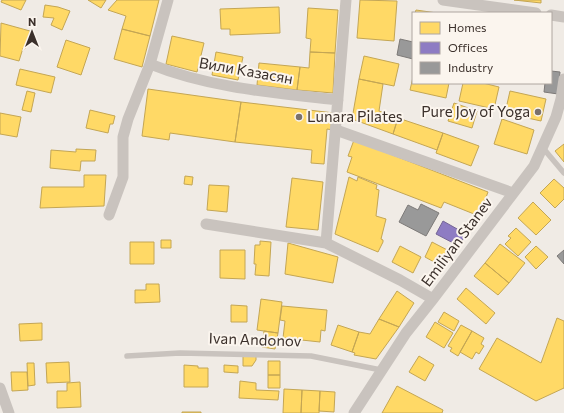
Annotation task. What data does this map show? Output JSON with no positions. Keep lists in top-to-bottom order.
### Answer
{
  "streets": {
    "street": ["Вили Казасян", "Emiliyan Stanev"],
    "lane": ["Ivan Andonov"]
  },
  "crossings": [
    ["Emiliyan Stanev", "Ivan Andonov"]
  ],
  "places": ["Pure Joy of Yoga", "Lunara Pilates"],
  "legend": ["Homes", "Offices", "Industry"],
  "north": "top"
}
